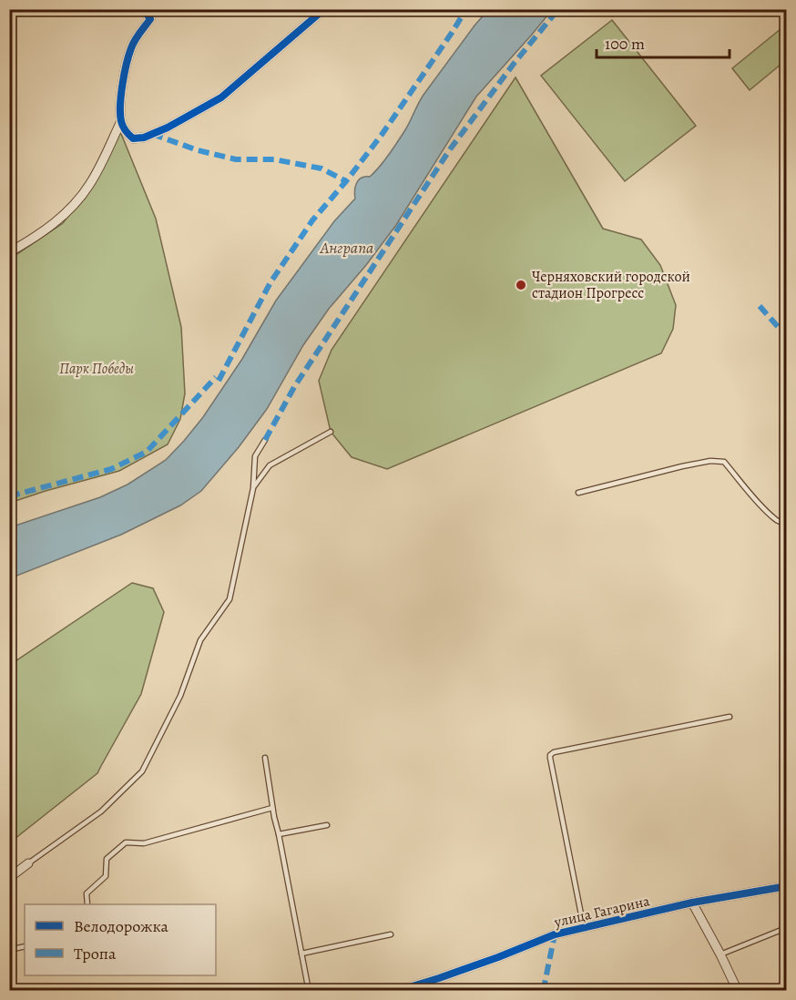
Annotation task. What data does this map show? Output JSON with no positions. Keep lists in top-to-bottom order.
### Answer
{
  "streets": {
    "street": ["улица Гагарина"]
  },
  "water": ["Анграпа"],
  "parks": ["Парк Победы"],
  "places": ["Черняховский городской стадион Прогресс"],
  "legend": ["Велодорожка", "Тропа"],
  "scale_bar": "100 m"
}
